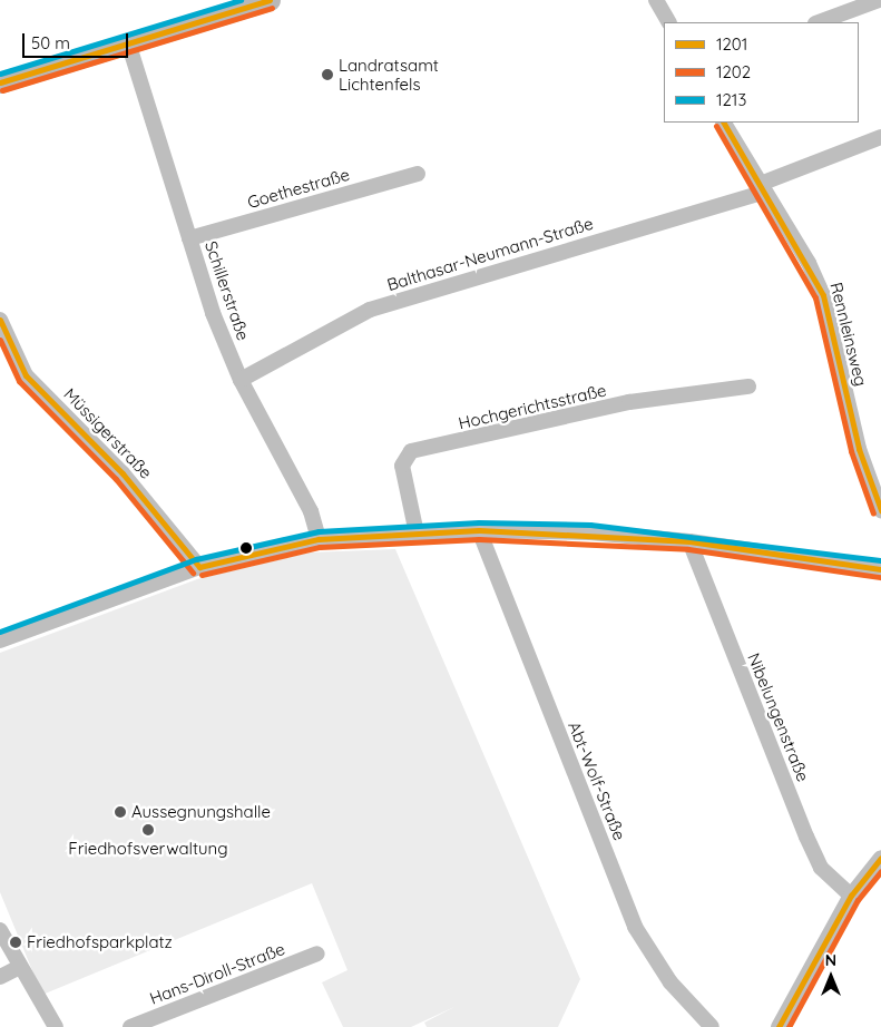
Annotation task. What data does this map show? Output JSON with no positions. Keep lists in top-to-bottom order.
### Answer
{
  "streets": {
    "street": [
      "Goethestraße",
      "Balthasar-Neumann-Straße",
      "Schillerstraße",
      "Rennleinsweg",
      "Hochgerichtsstraße",
      "Müssigerstraße",
      "Nibelungenstraße",
      "Abt-Wolf-Straße",
      "Hans-Diroll-Straße"
    ]
  },
  "crossings": [
    ["Goethestraße", "Schillerstraße"],
    ["Balthasar-Neumann-Straße", "Schillerstraße"],
    ["Balthasar-Neumann-Straße", "Rennleinsweg"]
  ],
  "places": [
    "Landratsamt Lichtenfels",
    "Aussegnungshalle",
    "Friedhofsverwaltung",
    "Friedhofsparkplatz"
  ],
  "lines": ["transit line 1201", "transit line 1213", "transit line 1202"],
  "legend": ["1201", "1202", "1213"],
  "scale_bar": "50 m",
  "north": "top"
}
